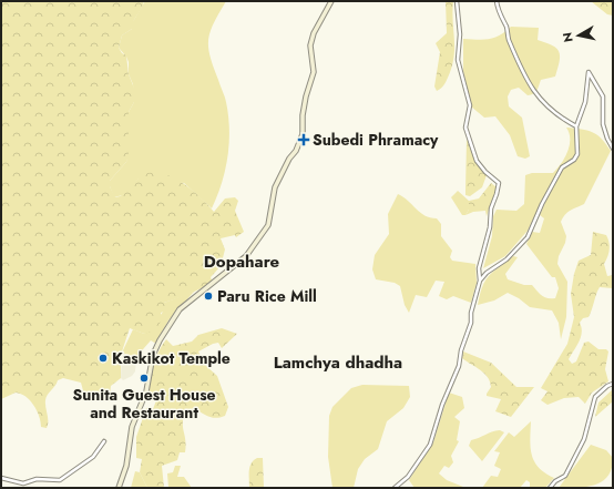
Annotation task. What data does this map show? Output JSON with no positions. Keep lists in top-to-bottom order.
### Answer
{
  "districts": ["Dopahare", "Lamchya dhadha"],
  "places": {
    "health": ["Subedi Phramacy"],
    "other": ["Paru Rice Mill", "Kaskikot Temple", "Sunita Guest House and Restaurant"]
  },
  "north": "left"
}
